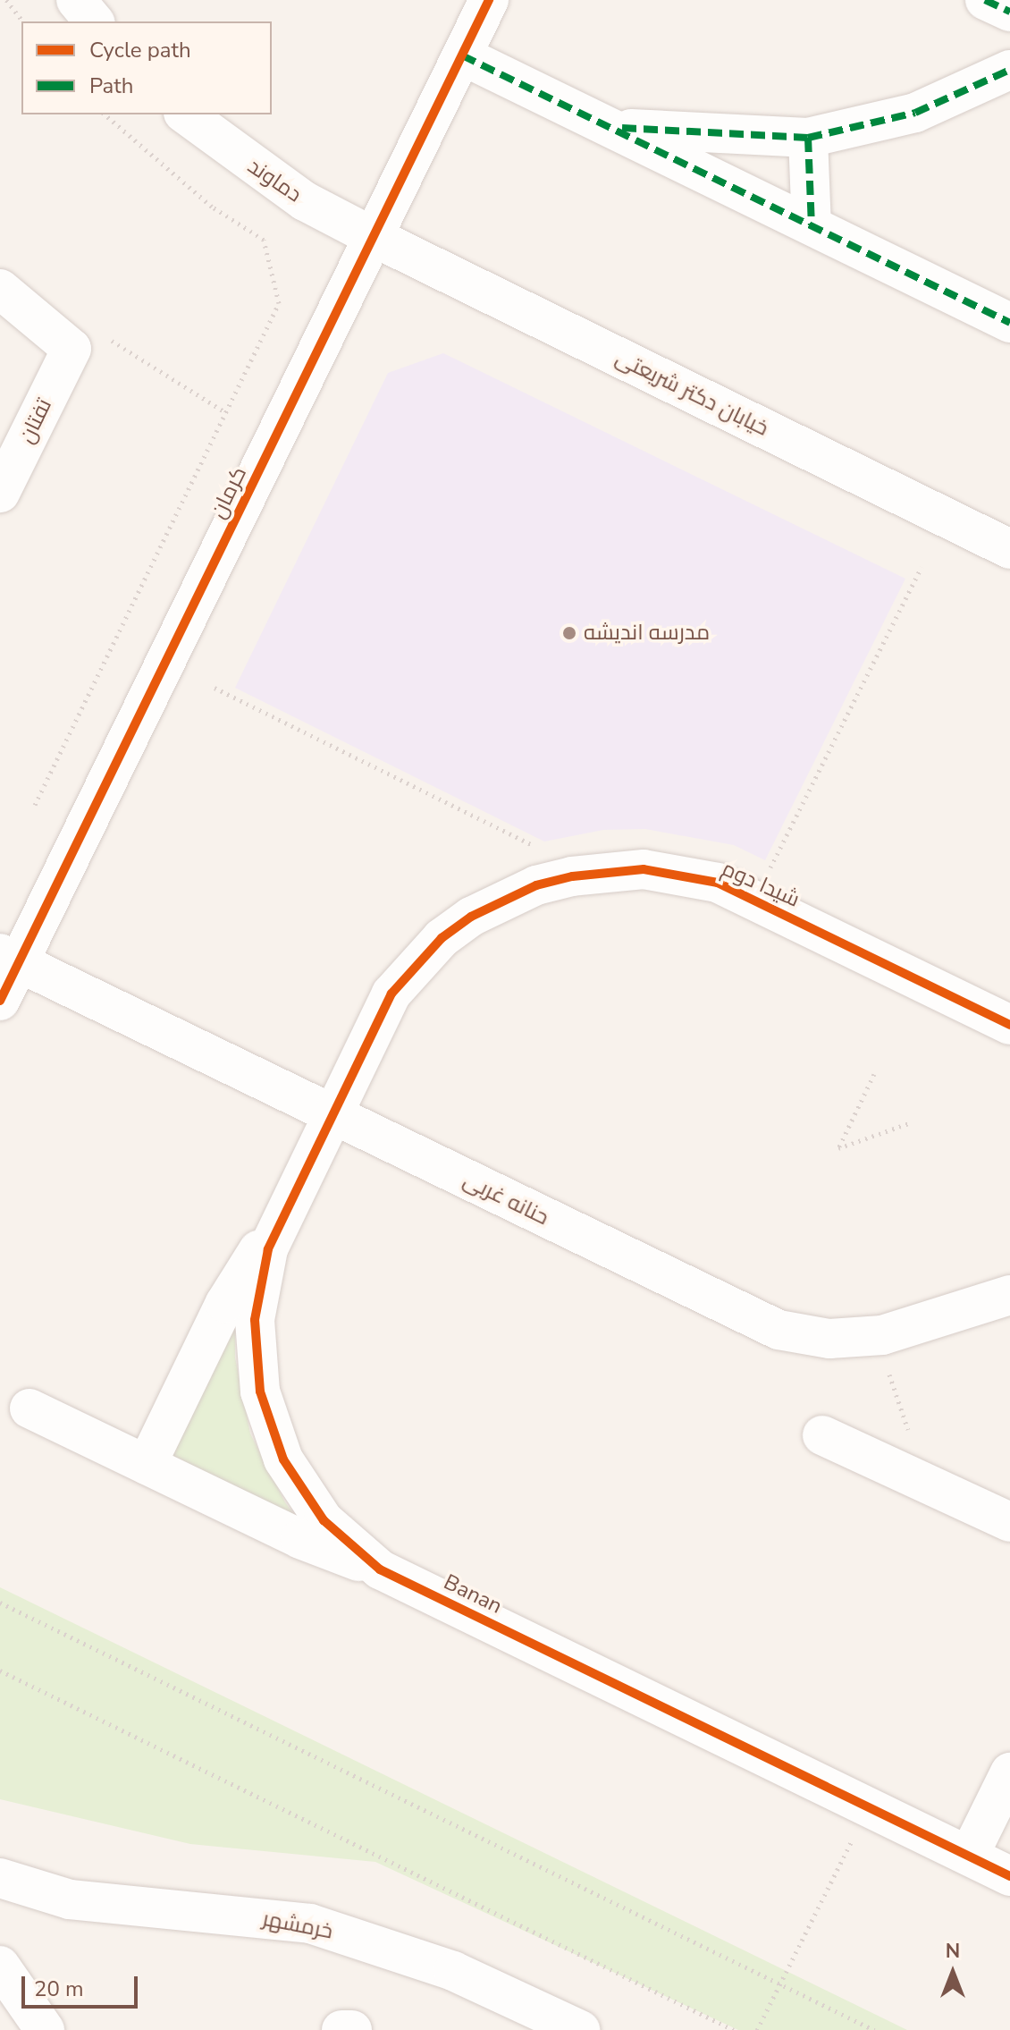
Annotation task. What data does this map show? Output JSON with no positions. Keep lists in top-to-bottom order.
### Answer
{
  "streets": {
    "street": [
      "دماوند",
      "خیابان دکتر شریعتی",
      "تفتان",
      "کرمان",
      "شیدا دوم",
      "حنانه غربی",
      "Banan",
      "خرمشهر"
    ]
  },
  "crossings": [
    ["دماوند", "خیابان دکتر شریعتی"],
    ["دماوند", "کرمان"],
    ["خیابان دکتر شریعتی", "کرمان"],
    ["کرمان", "حنانه غربی"],
    ["شیدا دوم", "حنانه غربی"],
    ["شیدا دوم", "Banan"],
    ["حنانه غربی", "Banan"]
  ],
  "places": ["مدرسه اندیشه"],
  "legend": ["Cycle path", "Path"],
  "scale_bar": "20 m",
  "north": "top"
}
